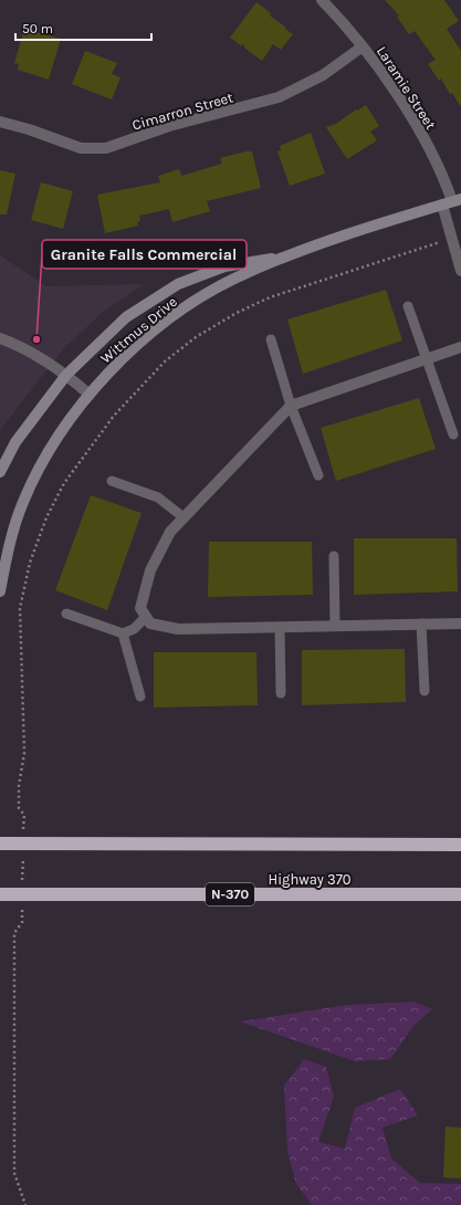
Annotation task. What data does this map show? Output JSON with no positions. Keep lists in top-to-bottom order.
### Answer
{
  "streets": {
    "highway": ["Highway 370", "N-370"],
    "street": ["Laramie Street", "Cimarron Street", "Wittmus Drive"]
  },
  "crossings": [
    ["Laramie Street", "Cimarron Street"],
    ["Laramie Street", "Wittmus Drive"]
  ],
  "places": ["Granite Falls Commercial"],
  "scale_bar": "50 m"
}
